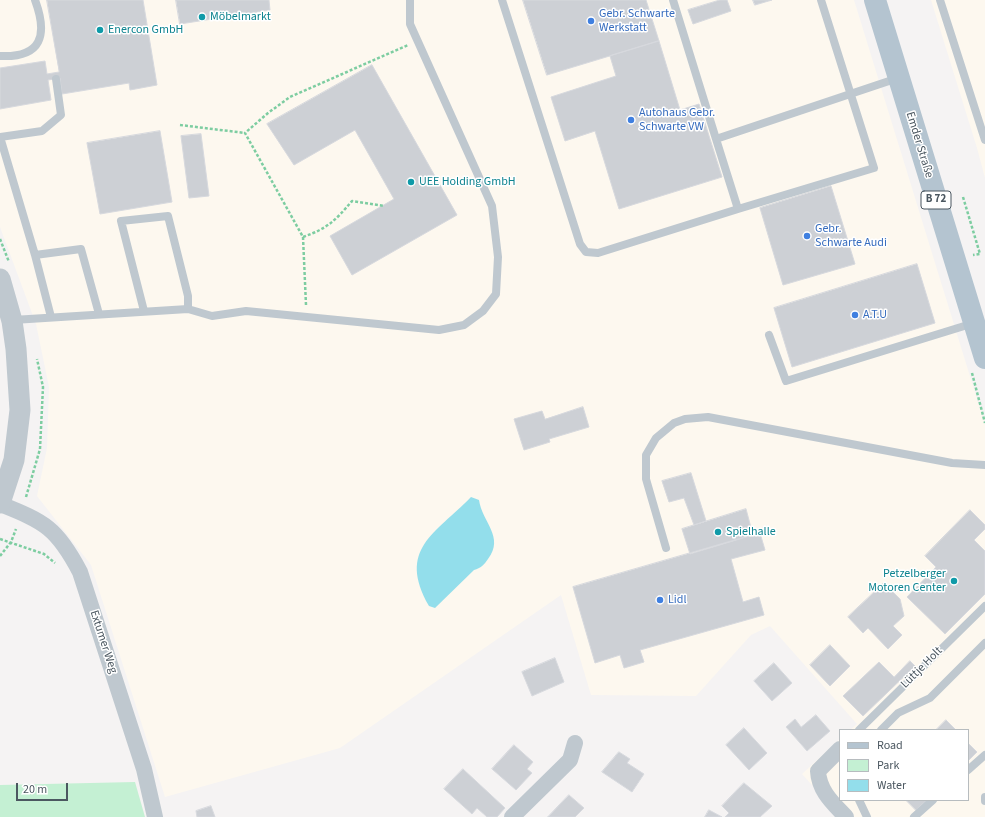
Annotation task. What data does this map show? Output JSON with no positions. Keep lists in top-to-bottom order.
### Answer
{
  "streets": {
    "main road": ["Emder Straße", "B 72"],
    "street": ["Extumer Weg"],
    "lane": ["Lüttje Holt"]
  },
  "places": [
    "Möbelmarkt",
    "Gebr. Schwarte Werkstatt",
    "Enercon GmbH",
    "Autohaus Gebr. Schwarte VW",
    "UEE Holding GmbH",
    "Gebr. Schwarte Audi",
    "A.T.U",
    "Spielhalle",
    "Petzelberger Motoren Center",
    "Lidl"
  ],
  "legend": ["Road", "Park", "Water"],
  "scale_bar": "20 m"
}
